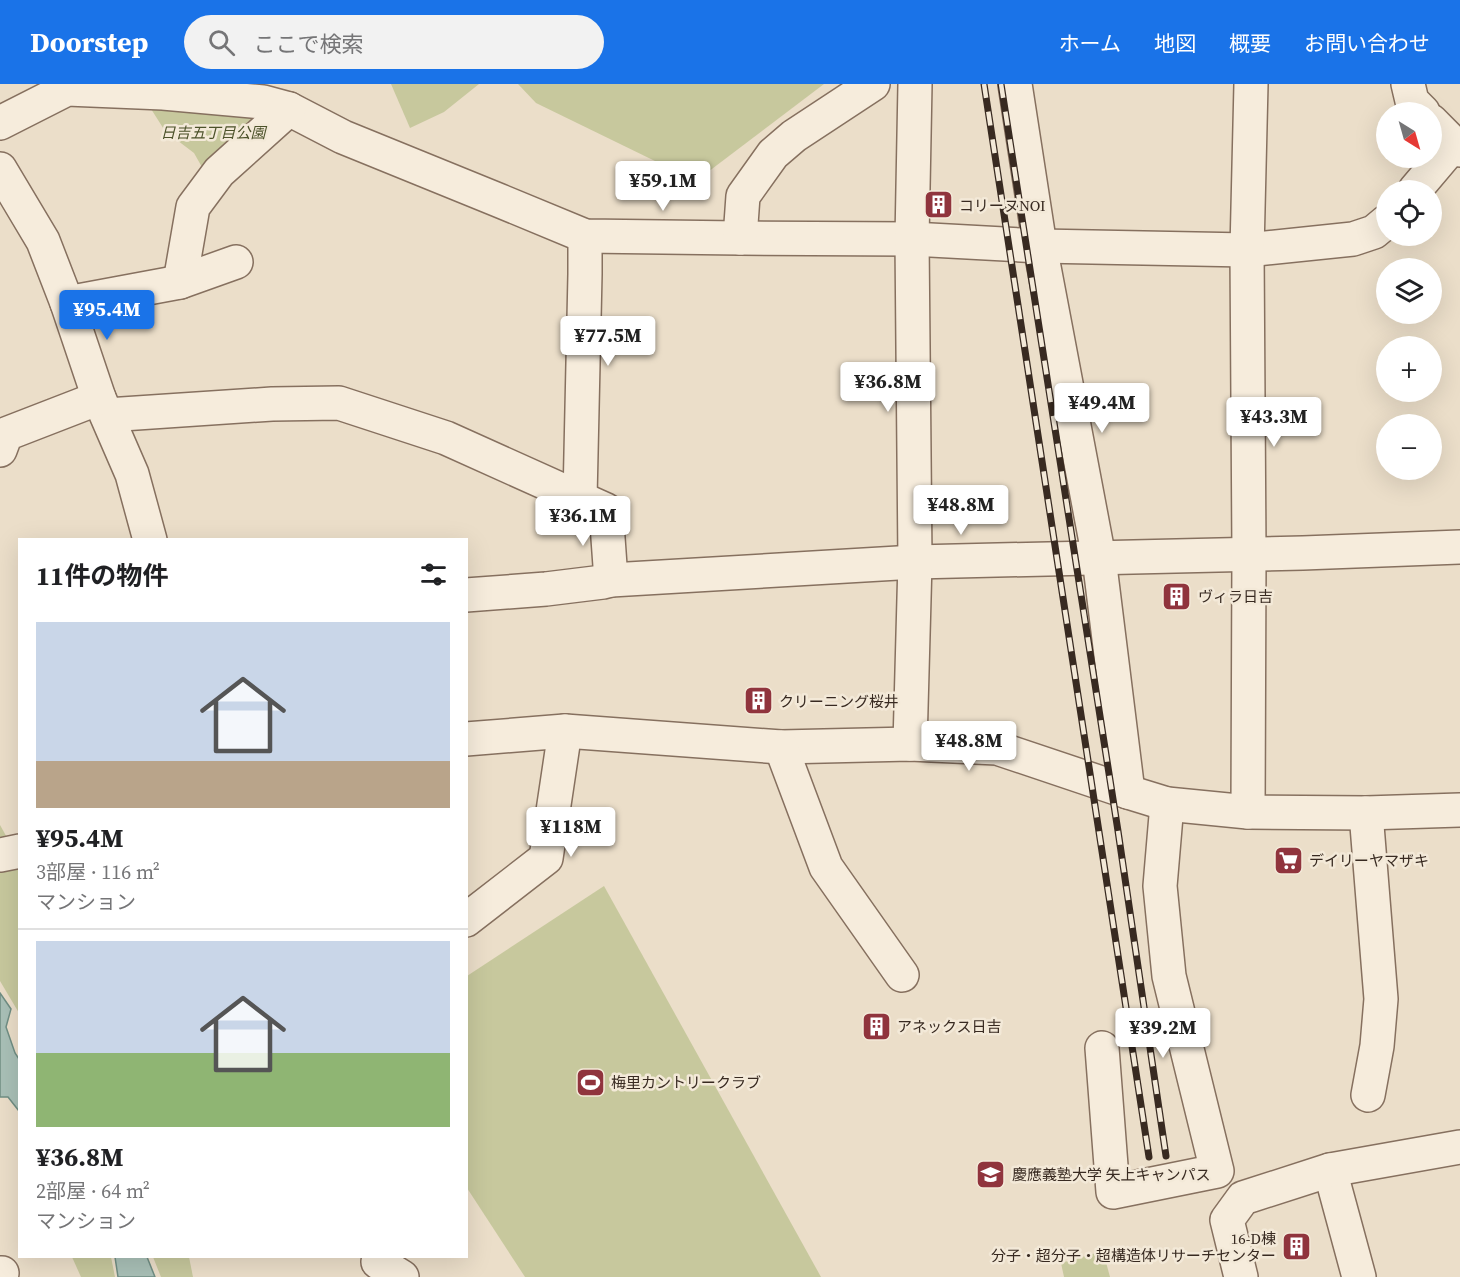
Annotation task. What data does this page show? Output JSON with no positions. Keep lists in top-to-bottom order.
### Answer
{
  "parks": ["日吉五丁目公園"],
  "places": {
    "building": [
      "コリーヌNOI",
      "ヴィラ日吉",
      "クリーニング桜井",
      "アネックス日吉",
      "16-D棟 分子・超分子・超構造体リサーチセンター"
    ],
    "supermarket": ["デイリーヤマザキ"],
    "sports": ["梅里カントリークラブ"],
    "school or university": ["慶應義塾大学 矢上キャンパス"]
  },
  "north": "bottom right",
  "page": {
    "header": "Doorstep",
    "search": "ここで検索",
    "nav": [
      "ホーム",
      "地図",
      "概要",
      "お問い合わせ"
    ],
    "map_buttons": ["+", "−"],
    "price": [
      "¥59.1M",
      "¥95.4M",
      "¥77.5M",
      "¥36.8M",
      "¥49.4M",
      "¥43.3M",
      "¥48.8M",
      "¥36.1M",
      "¥48.8M",
      "¥118M",
      "¥39.2M"
    ],
    "heading": "11件の物件",
    "list": [
      {
        "name": "¥95.4M",
        "note": "3部屋 · 116 m² · マンション"
      },
      {
        "name": "¥36.8M",
        "note": "2部屋 · 64 m² · マンション"
      }
    ]
  }
}
